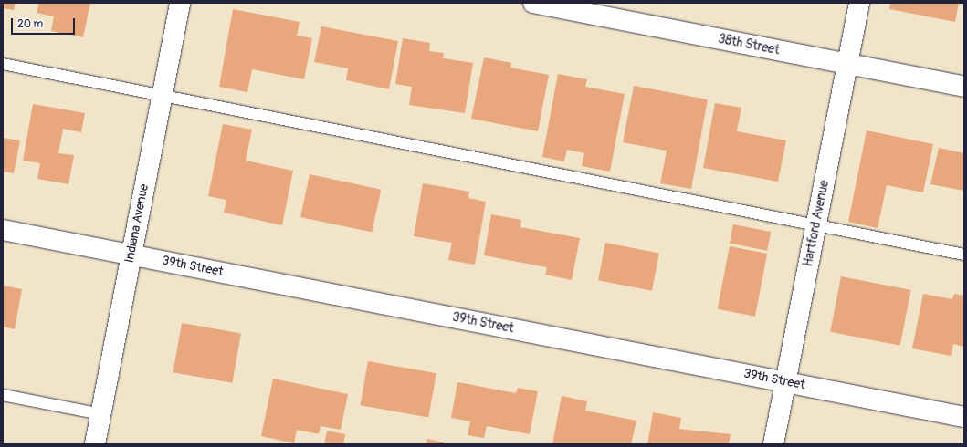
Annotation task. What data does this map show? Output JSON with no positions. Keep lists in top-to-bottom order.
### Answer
{
  "streets": {
    "street": [
      "38th Street",
      "Indiana Avenue",
      "Hartford Avenue",
      "39th Street"
    ]
  },
  "crossings": [
    ["38th Street", "Hartford Avenue"],
    ["Indiana Avenue", "39th Street"],
    ["Hartford Avenue", "39th Street"]
  ],
  "scale_bar": "20 m"
}
